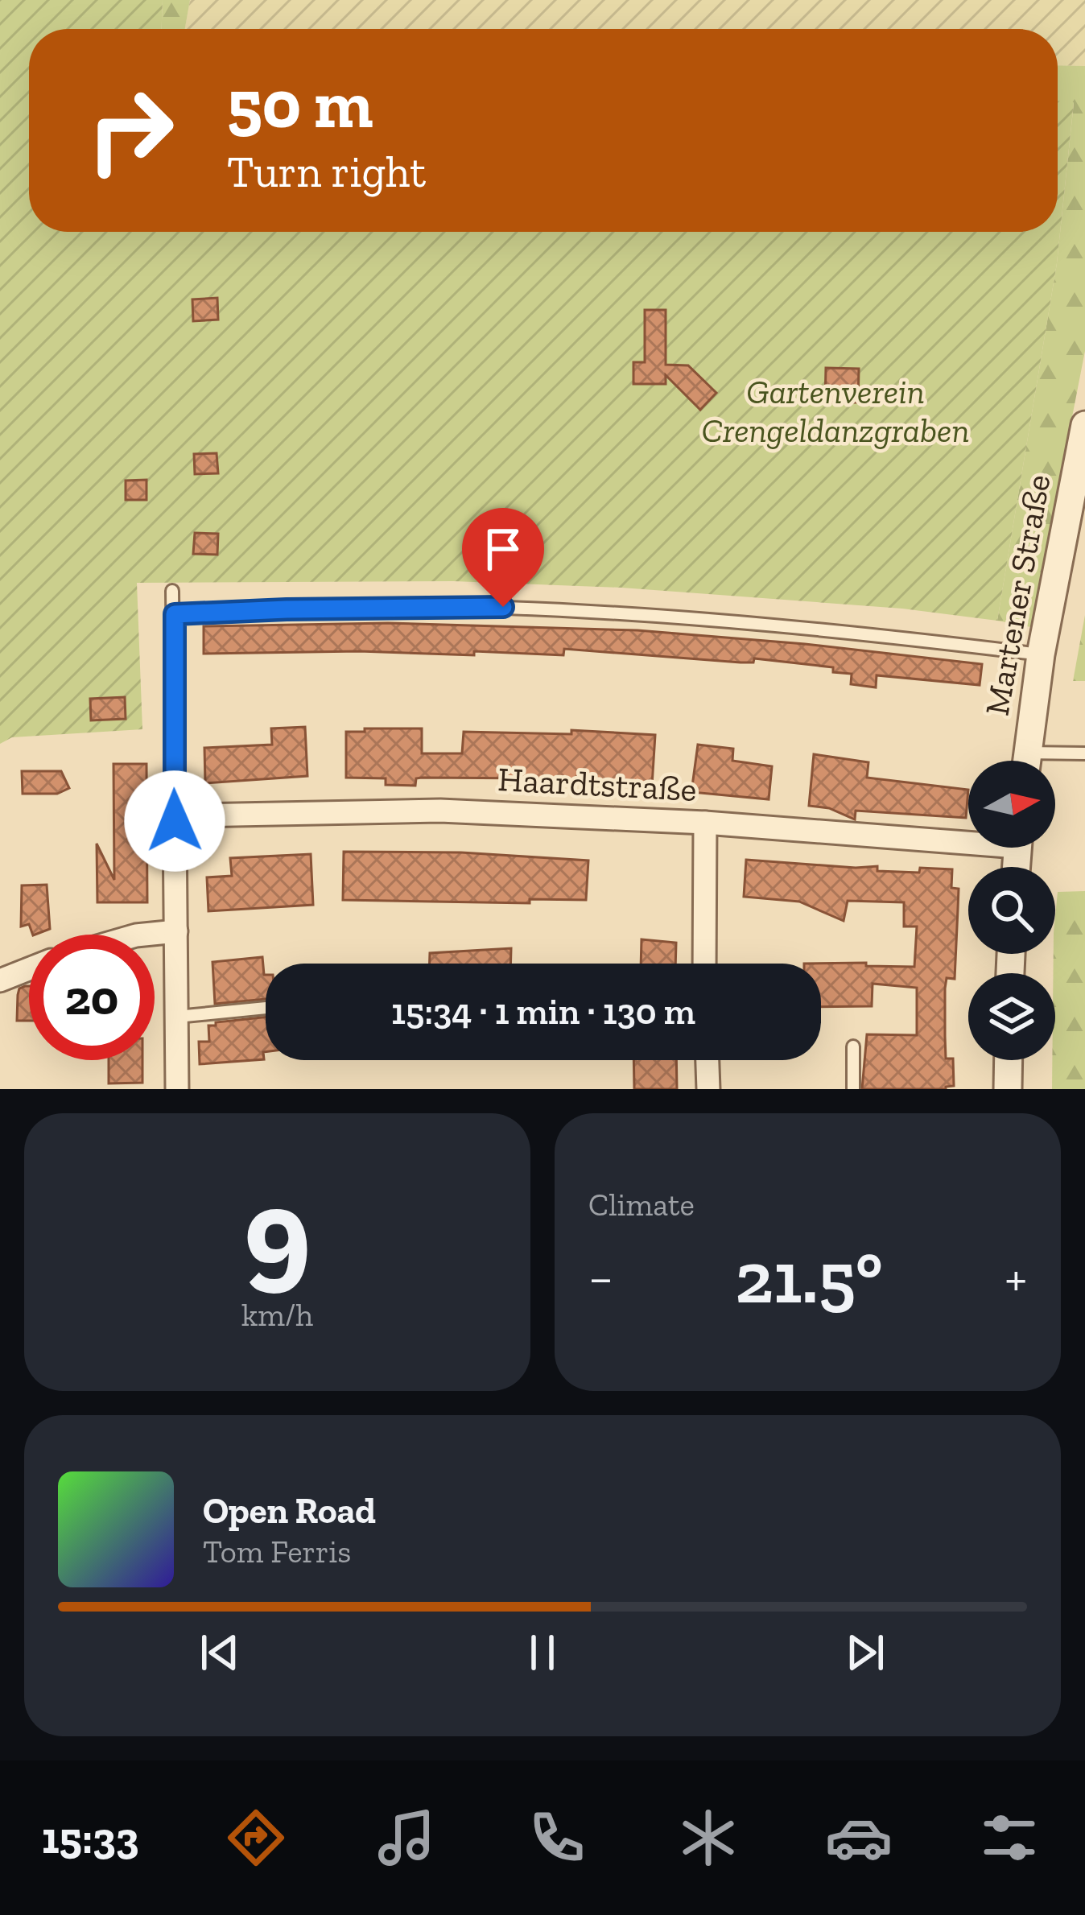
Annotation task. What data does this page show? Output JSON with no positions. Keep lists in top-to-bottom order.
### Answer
{
  "streets": {
    "street": ["Martener Straße", "Haardtstraße"]
  },
  "parks": ["Gartenverein Crengeldanzgraben"],
  "north": "right",
  "page": {
    "turn": ["50 m", "Turn right"],
    "limit": "20",
    "trip": "15:34 · 1 min · 130 m",
    "tile": [
      ["9", "km/h"],
      "Climate"
    ],
    "heat": ["−", "21.5°", "+"],
    "song": ["Open Road", "Tom Ferris"],
    "tabs": "15:33"
  }
}
